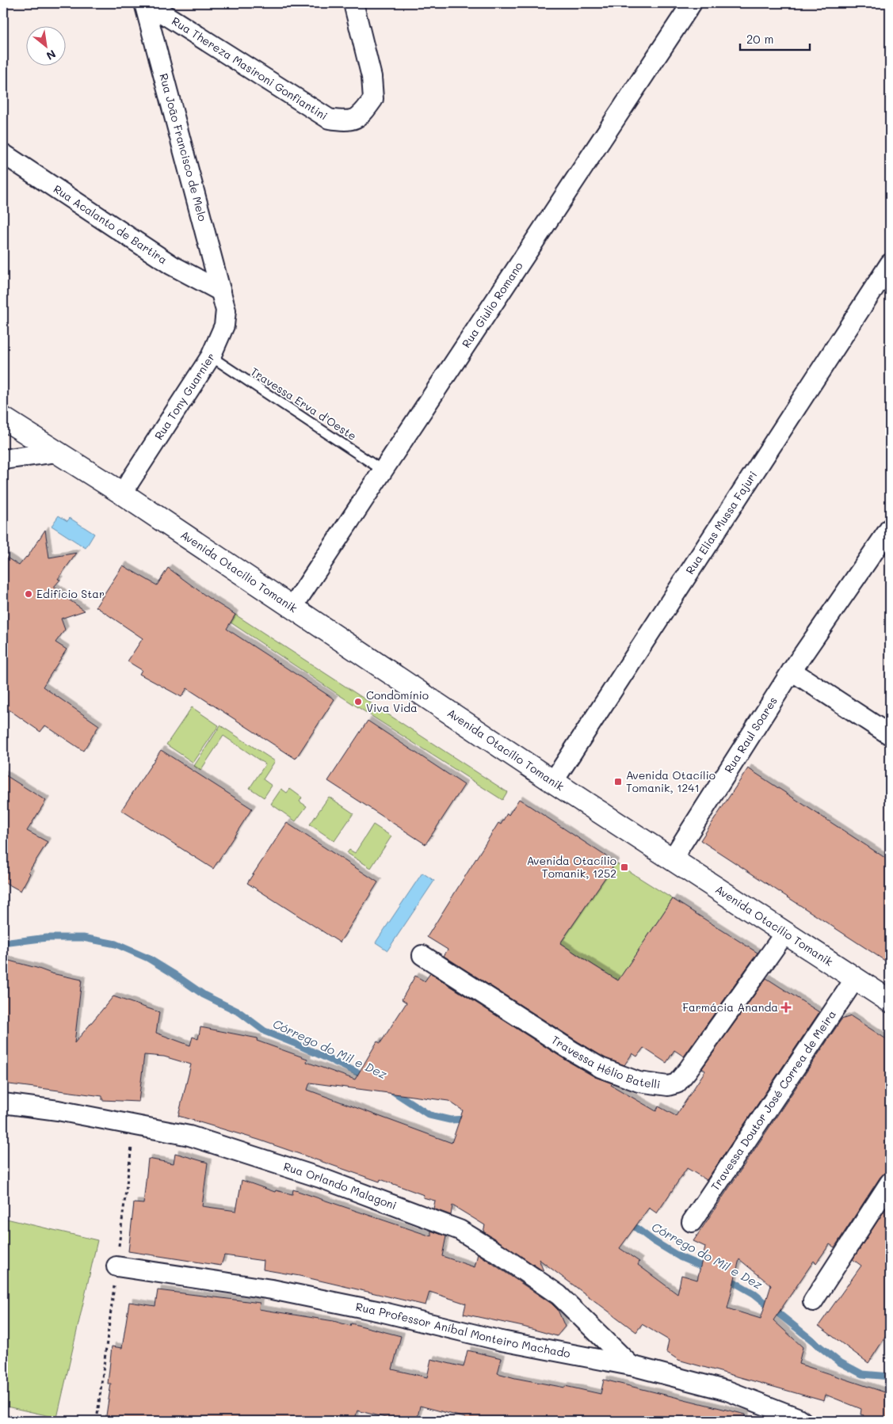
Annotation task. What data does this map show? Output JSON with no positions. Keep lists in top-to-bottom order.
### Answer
{
  "streets": {
    "street": [
      "Rua Thereza Masironi Gonfiantini",
      "Rua João Francisco de Melo",
      "Rua Acalanto de Bartira",
      "Rua Giulio Romano",
      "Rua Tony Guarnier",
      "Rua Elias Mussa Fajuri",
      "Avenida Otacílio Tomanik",
      "Rua Raul Soares",
      "Travessa Hélio Batelli",
      "Travessa Doutor José Correa de Meira",
      "Rua Orlando Malagoni",
      "Rua Professor Aníbal Monteiro Machado"
    ],
    "lane": ["Travessa Erva d'Oeste"]
  },
  "crossings": [
    ["Rua Thereza Masironi Gonfiantini", "Rua João Francisco de Melo"],
    ["Rua João Francisco de Melo", "Rua Acalanto de Bartira"],
    ["Rua João Francisco de Melo", "Rua Tony Guarnier"],
    ["Rua Acalanto de Bartira", "Rua Tony Guarnier"],
    ["Rua Giulio Romano", "Travessa Erva d'Oeste"],
    ["Rua Giulio Romano", "Avenida Otacílio Tomanik"],
    ["Rua Tony Guarnier", "Travessa Erva d'Oeste"],
    ["Rua Tony Guarnier", "Avenida Otacílio Tomanik"],
    ["Rua Elias Mussa Fajuri", "Avenida Otacílio Tomanik"],
    ["Avenida Otacílio Tomanik", "Rua Raul Soares"],
    ["Avenida Otacílio Tomanik", "Travessa Hélio Batelli"],
    ["Avenida Otacílio Tomanik", "Travessa Doutor José Correa de Meira"],
    ["Rua Orlando Malagoni", "Rua Professor Aníbal Monteiro Machado"]
  ],
  "water": ["Córrego do Mil e Dez"],
  "places": {
    "other": ["Edifício Star", "Condomínio Viva Vida"],
    "transit": ["Avenida Otacílio Tomanik, 1241", "Avenida Otacílio Tomanik, 1252"],
    "health": ["Farmácia Ananda"]
  },
  "scale_bar": "20 m",
  "north": "bottom right"
}
